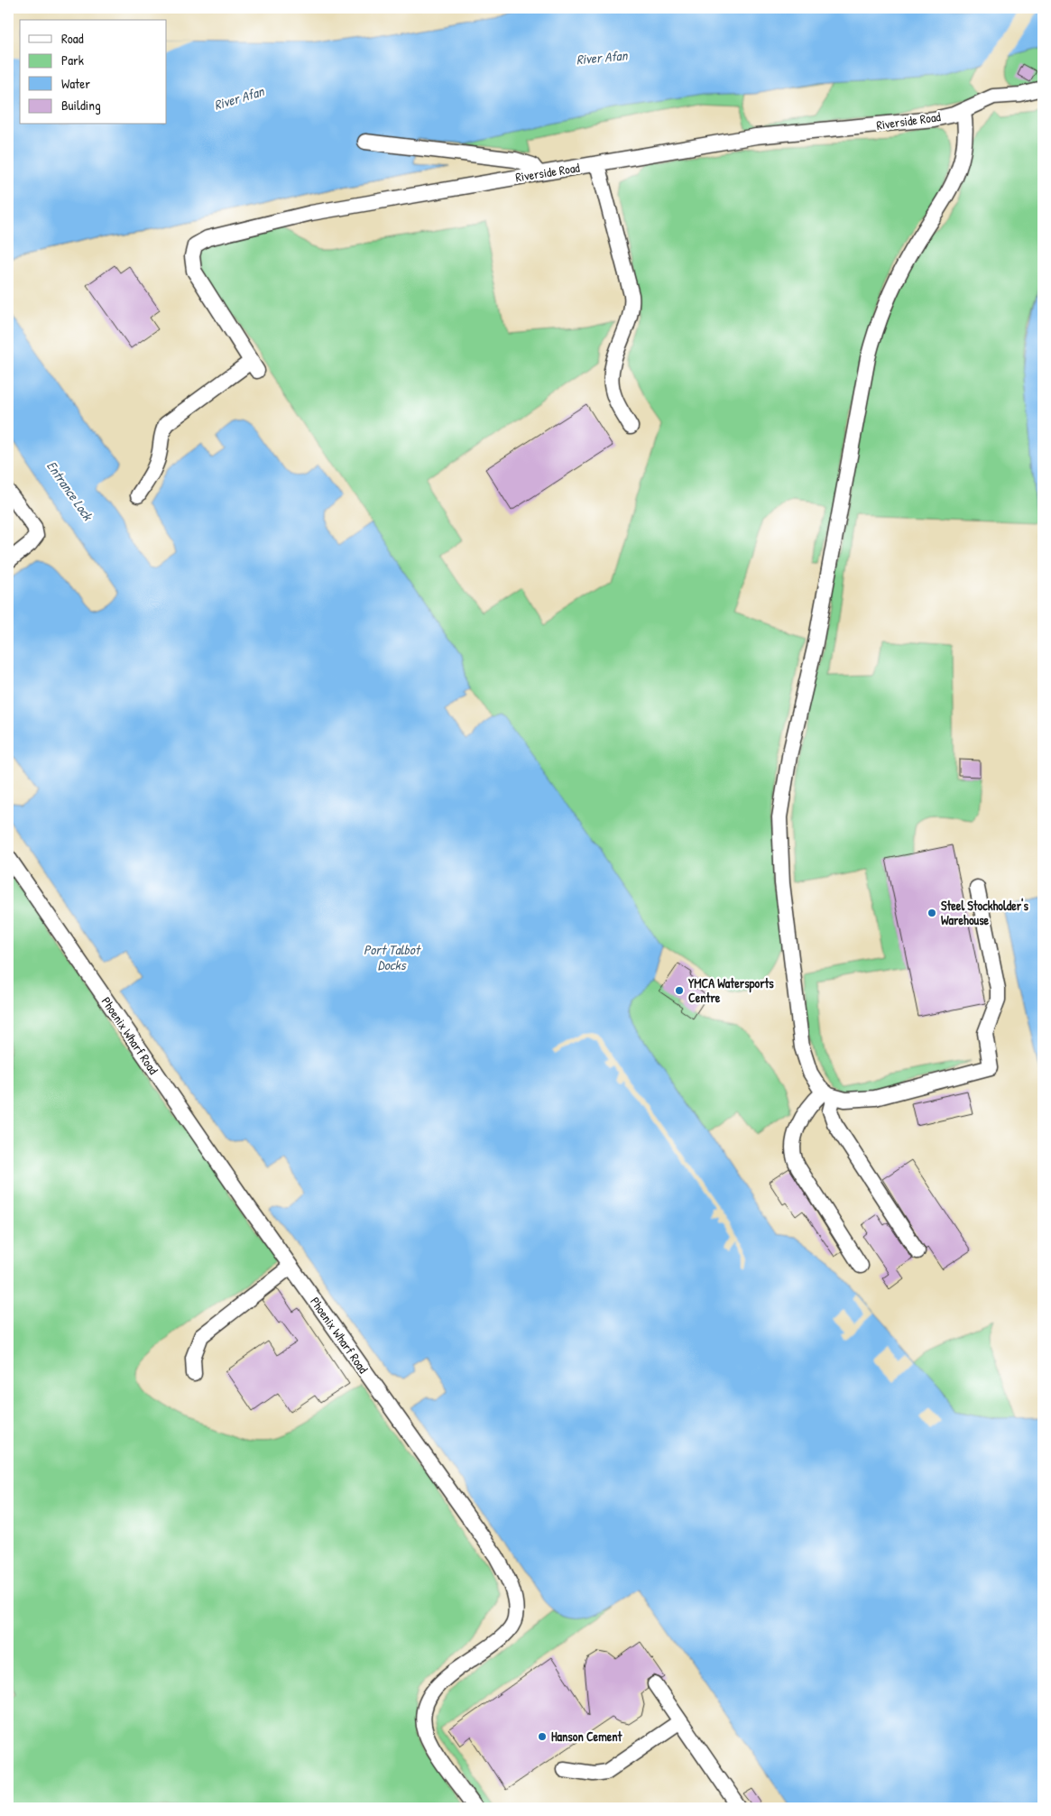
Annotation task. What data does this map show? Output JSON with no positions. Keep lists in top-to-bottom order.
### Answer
{
  "streets": {
    "street": ["Riverside Road", "Phoenix Wharf Road"]
  },
  "water": ["River Afan", "Entrance Lock", "Port Talbot Docks"],
  "places": ["Steel Stockholder's Warehouse", "YMCA Watersports Centre", "Hanson Cement"],
  "legend": [
    "Road",
    "Park",
    "Water",
    "Building"
  ]
}
